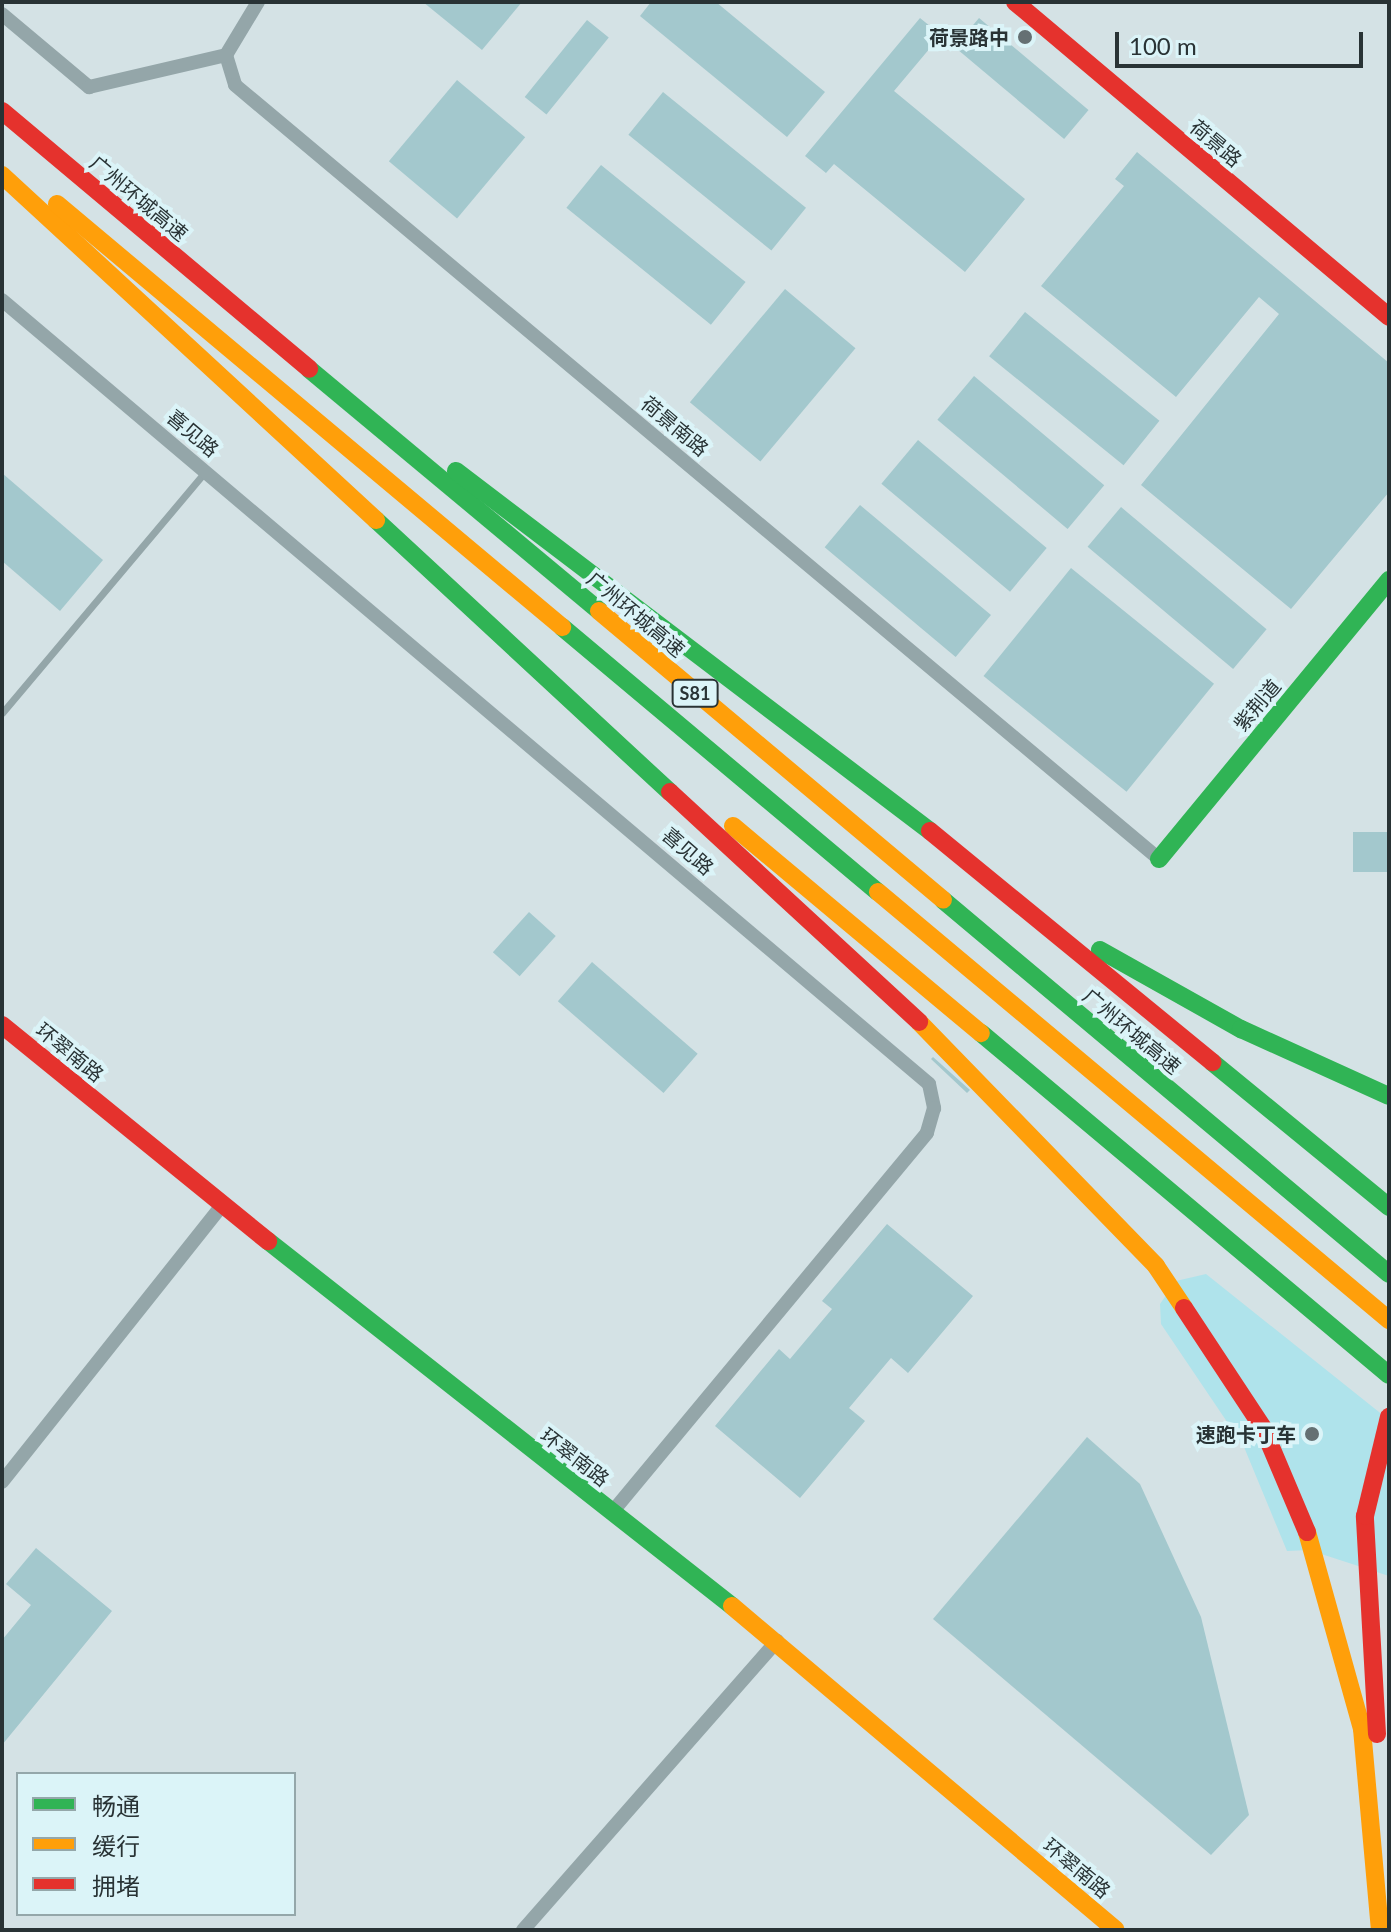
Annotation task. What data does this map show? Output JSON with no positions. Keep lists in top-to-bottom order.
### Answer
{
  "streets": {
    "main road": [
      "荷景路",
      "广州环城高速",
      "S81",
      "紫荆道",
      "环翠南路"
    ],
    "street": ["荷景南路", "喜见路"]
  },
  "crossings": [
    ["荷景南路", "紫荆道"],
    ["喜见路", "环翠南路"]
  ],
  "places": ["荷景路中", "速跑卡丁车"],
  "legend": ["畅通", "缓行", "拥堵"],
  "scale_bar": "100 m"
}
